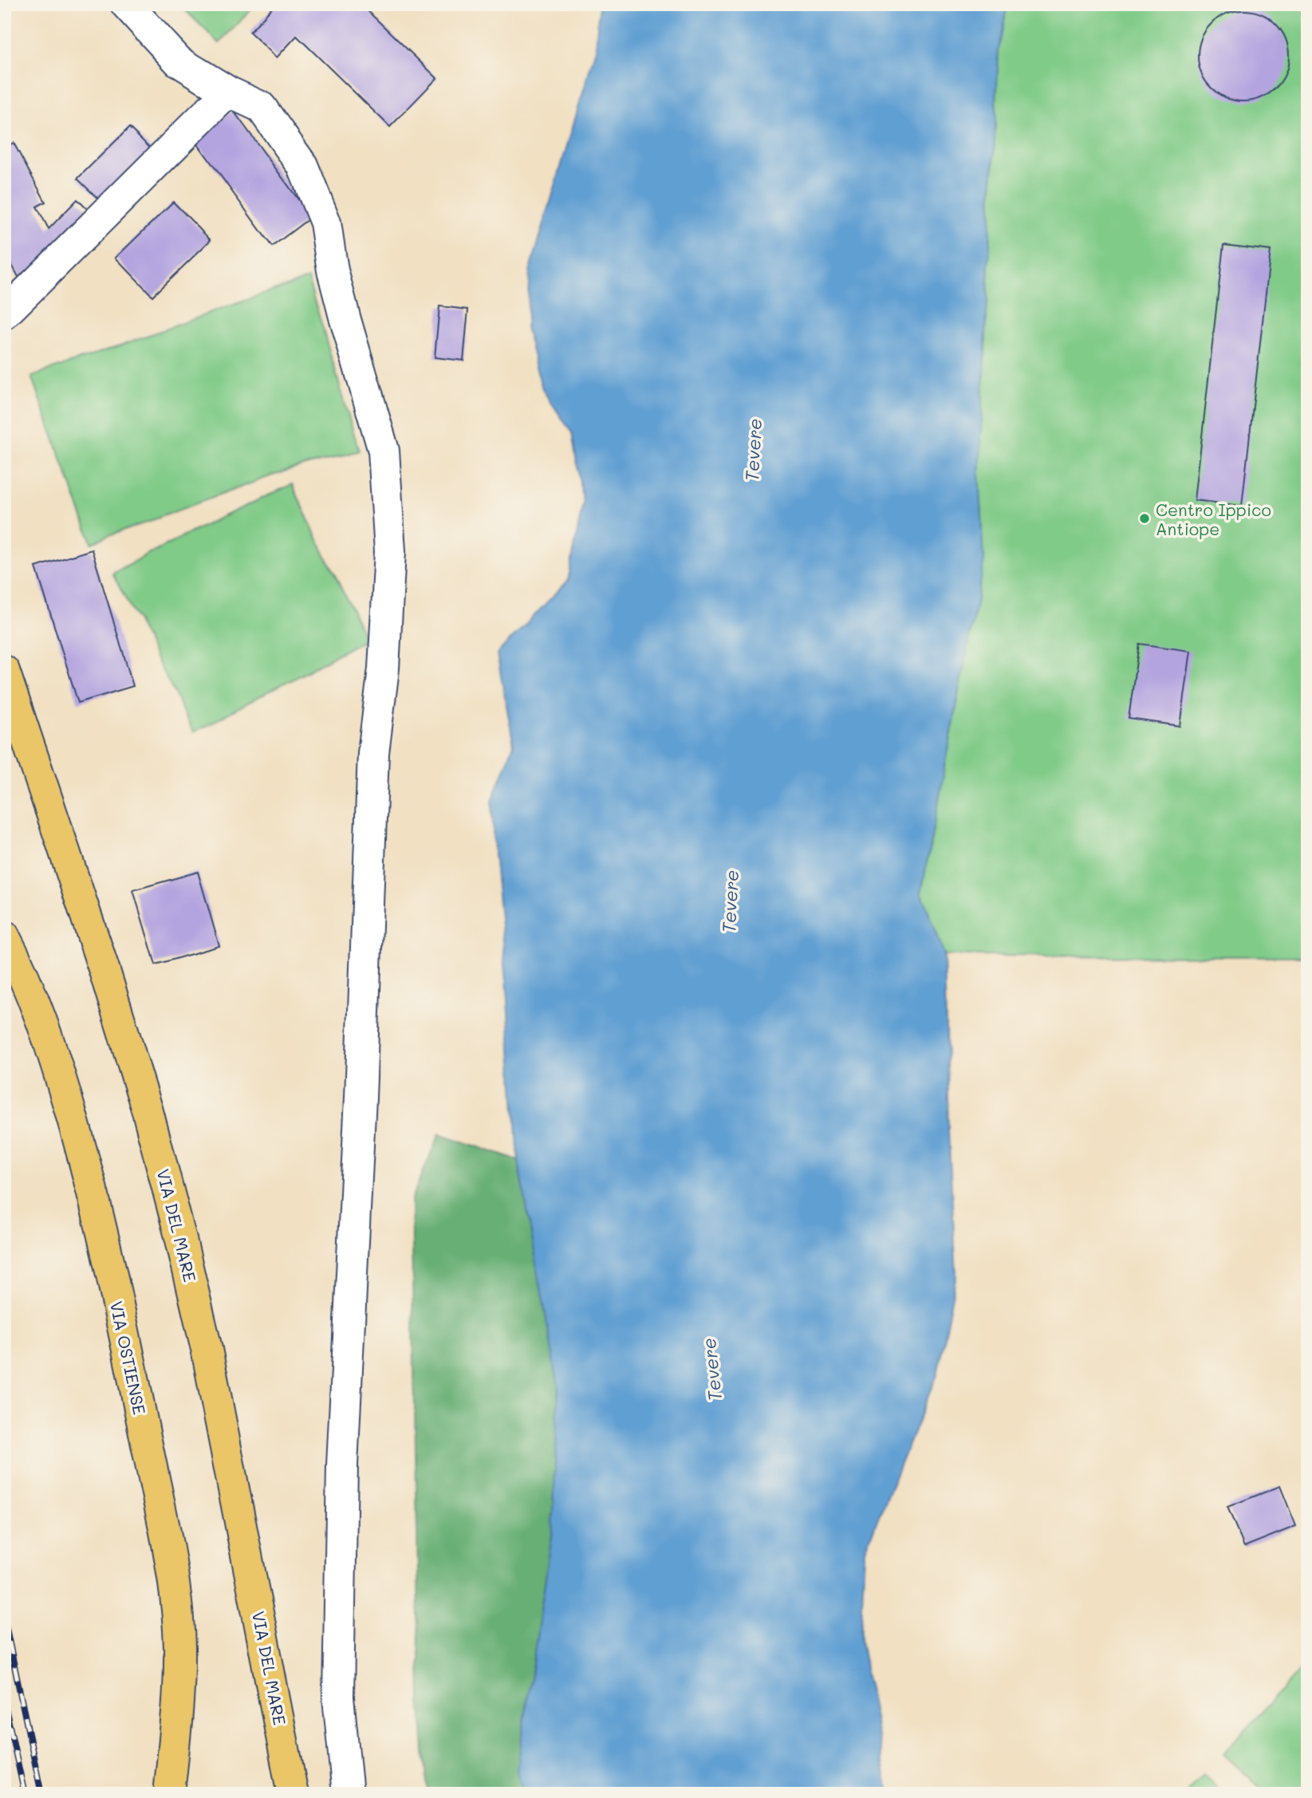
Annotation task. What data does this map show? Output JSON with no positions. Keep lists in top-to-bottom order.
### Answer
{
  "streets": {
    "main road": ["VIA DEL MARE", "VIA OSTIENSE"]
  },
  "water": ["Tevere"],
  "places": ["Centro Ippico Antiope"]
}
